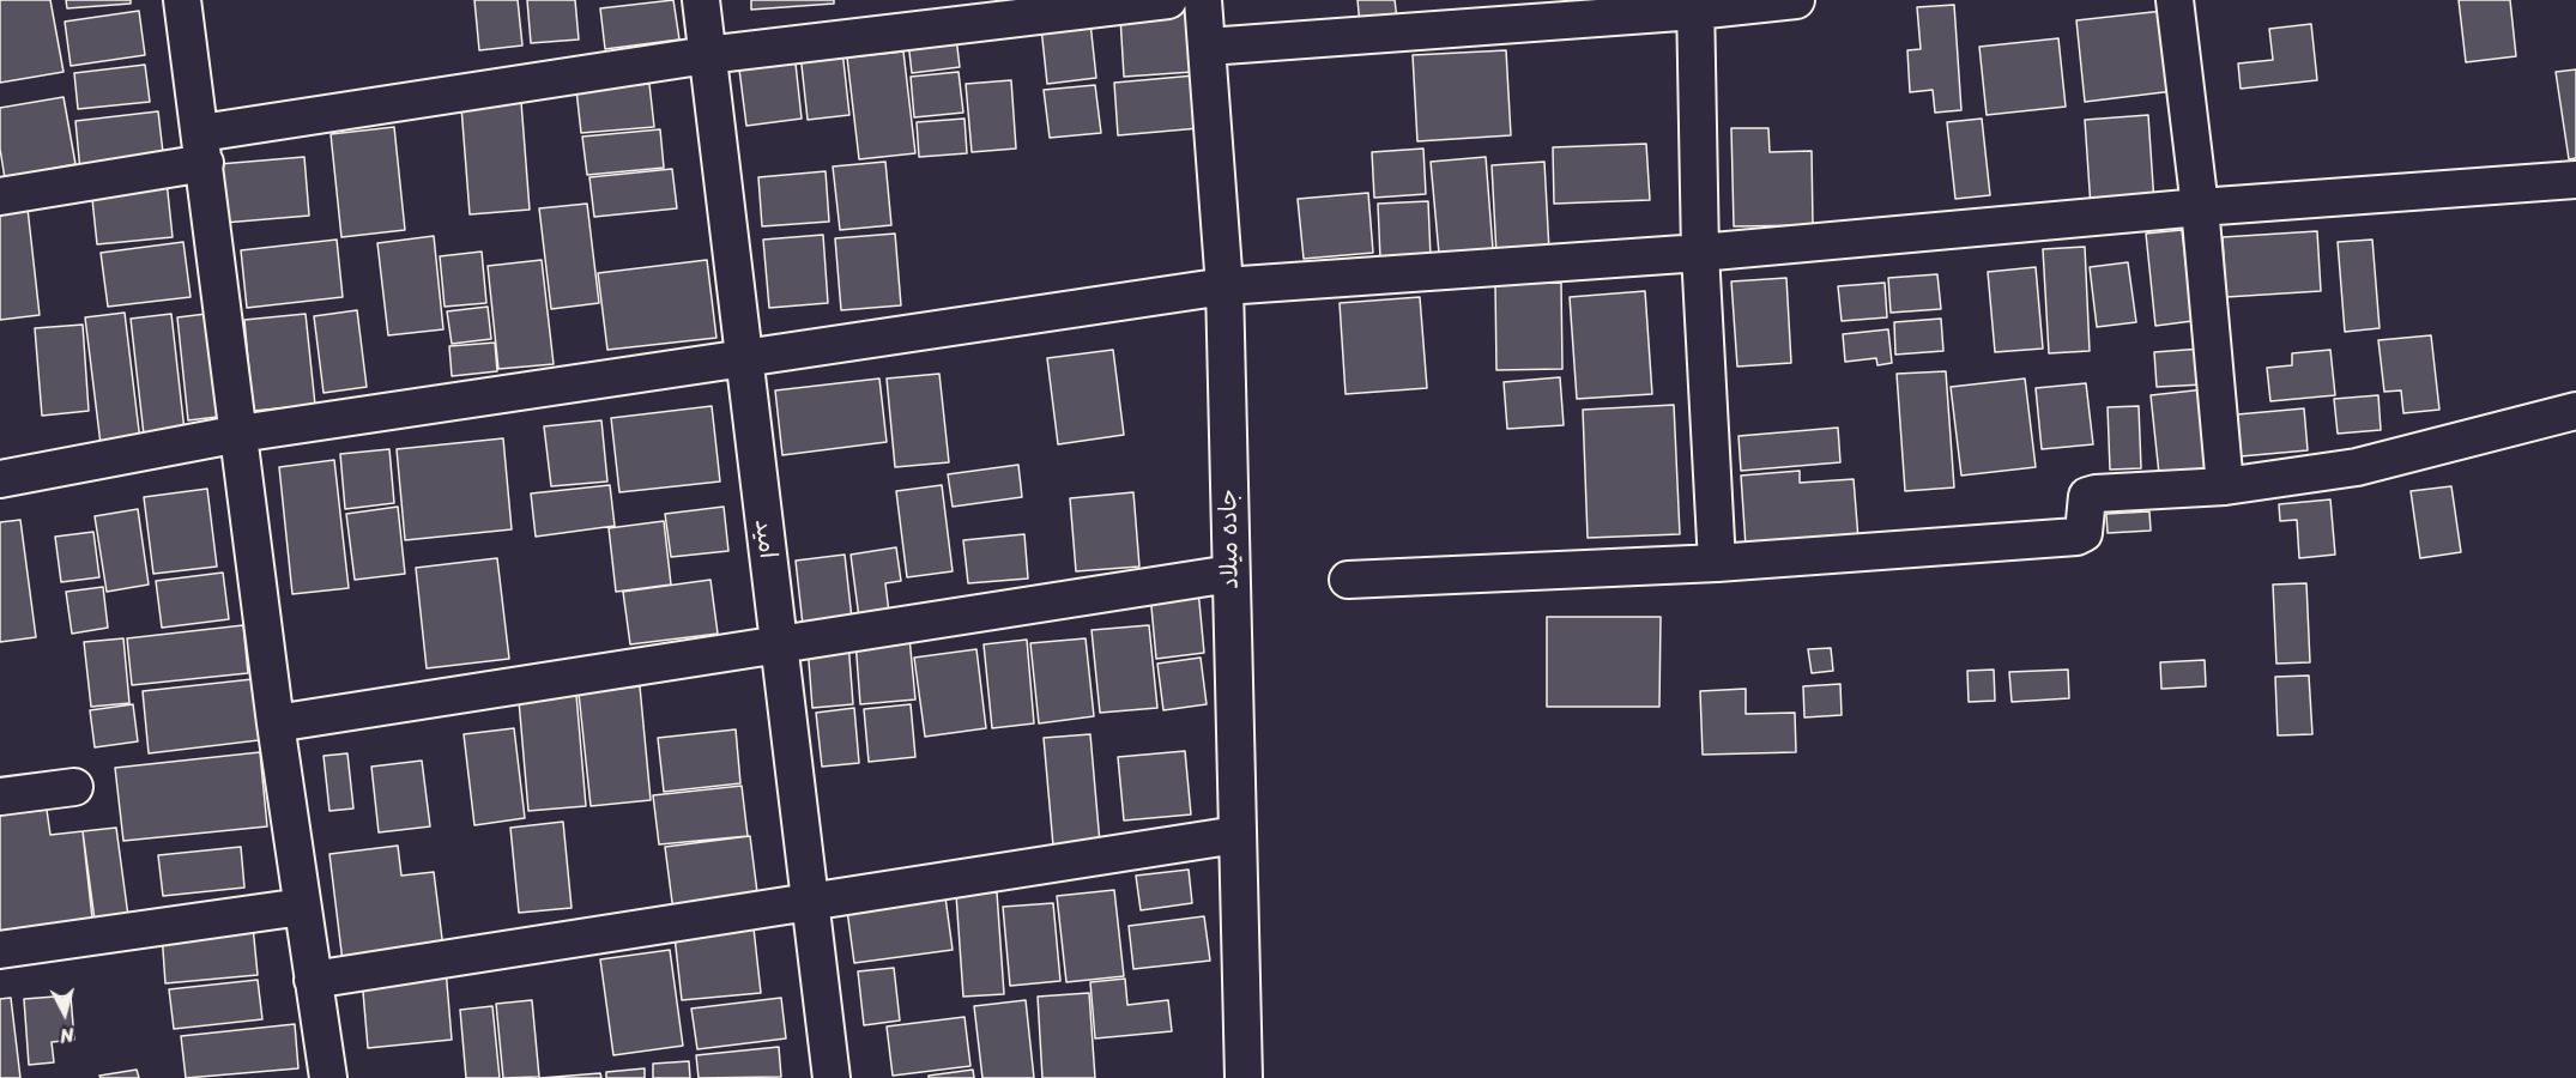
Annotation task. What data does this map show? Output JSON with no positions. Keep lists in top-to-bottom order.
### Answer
{
  "streets": {
    "street": ["امید", "جاده میلاد"]
  },
  "north": "bottom"
}
